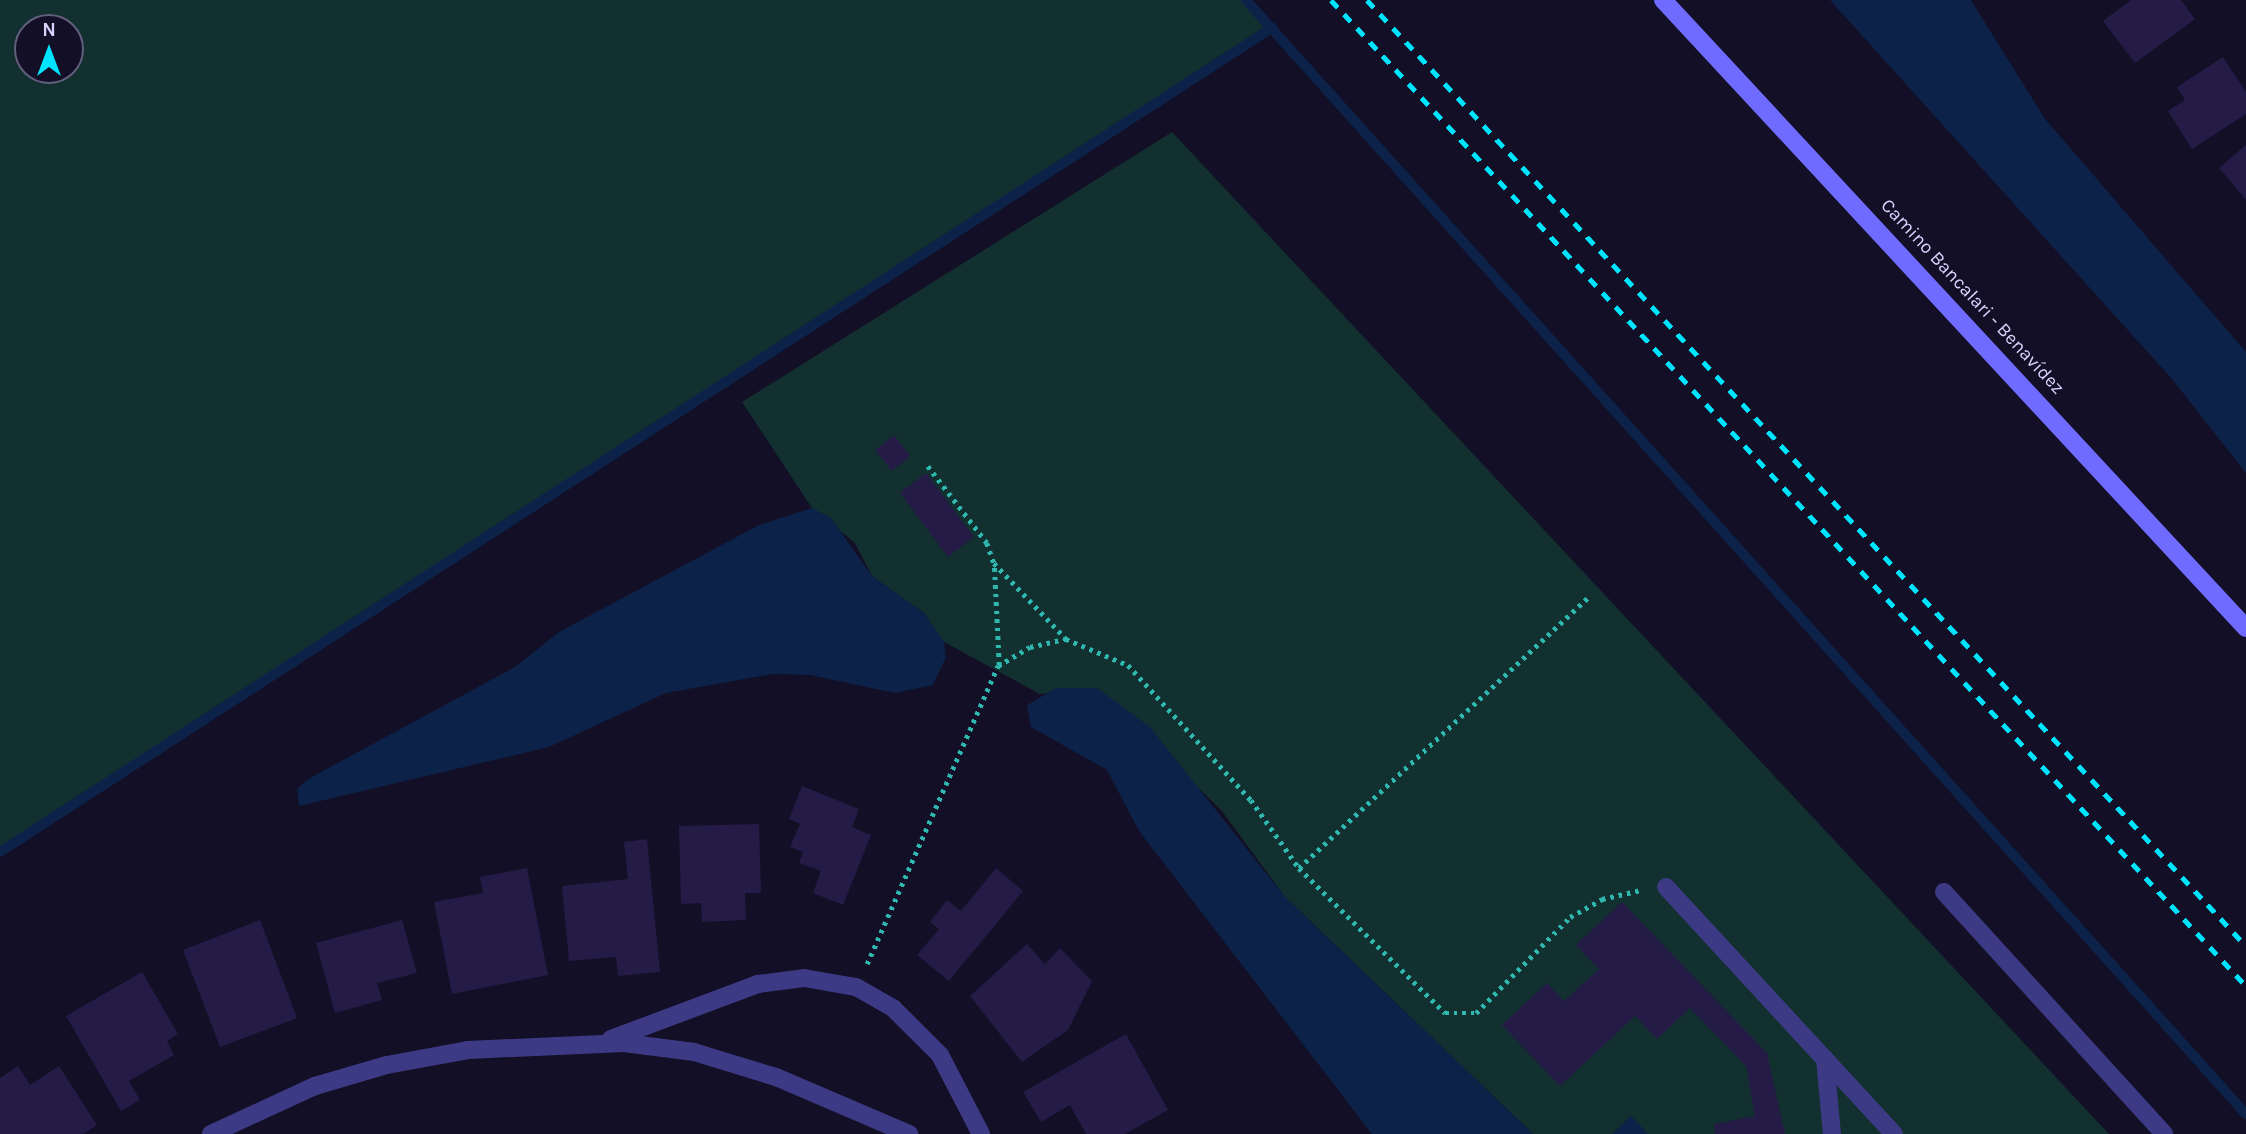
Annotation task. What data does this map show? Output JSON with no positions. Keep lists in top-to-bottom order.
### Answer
{
  "streets": {
    "main road": ["Camino Bancalari - Benavídez"]
  },
  "north": "top"
}
